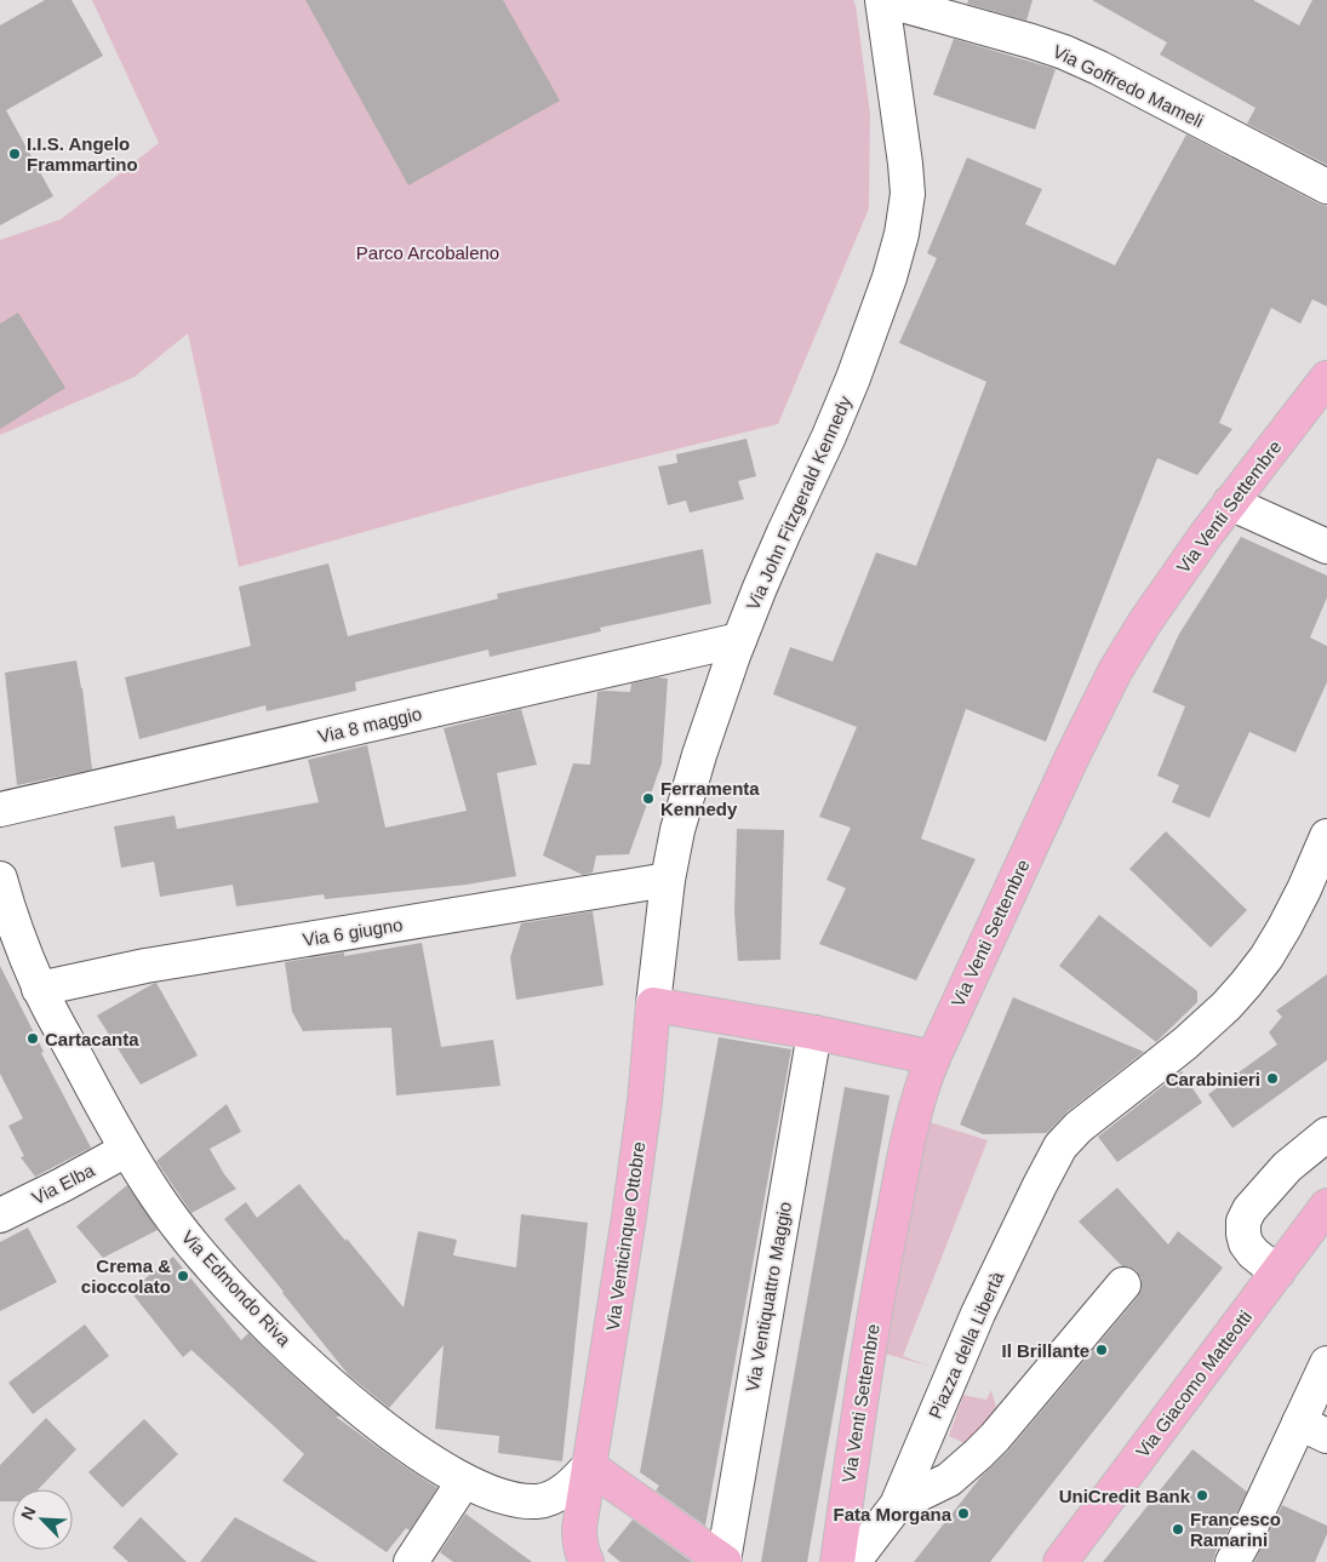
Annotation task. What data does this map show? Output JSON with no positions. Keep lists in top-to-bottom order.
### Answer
{
  "streets": {
    "main road": ["Via Venti Settembre", "Via Venticinque Ottobre", "Via Giacomo Matteotti"],
    "street": [
      "Via Goffredo Mameli",
      "Via John Fitzgerald Kennedy",
      "Via 8 maggio",
      "Via 6 giugno",
      "Via Elba",
      "Via Edmondo Riva",
      "Via Ventiquattro Maggio",
      "Piazza della Libertà"
    ]
  },
  "crossings": [
    ["Via Goffredo Mameli", "Via John Fitzgerald Kennedy"],
    ["Via John Fitzgerald Kennedy", "Via 8 maggio"],
    ["Via John Fitzgerald Kennedy", "Via 6 giugno"],
    ["Via John Fitzgerald Kennedy", "Via Venticinque Ottobre"],
    ["Via 6 giugno", "Via Edmondo Riva"],
    ["Via Elba", "Via Edmondo Riva"],
    ["Via Venticinque Ottobre", "Via Edmondo Riva"]
  ],
  "parks": ["Parco Arcobaleno"],
  "places": [
    "I.I.S. Angelo Frammartino",
    "Ferramenta Kennedy",
    "Cartacanta",
    "Carabinieri",
    "Crema & cioccolato",
    "Il Brillante",
    "UniCredit Bank",
    "Fata Morgana",
    "Francesco Ramarini"
  ],
  "north": "top left"
}
